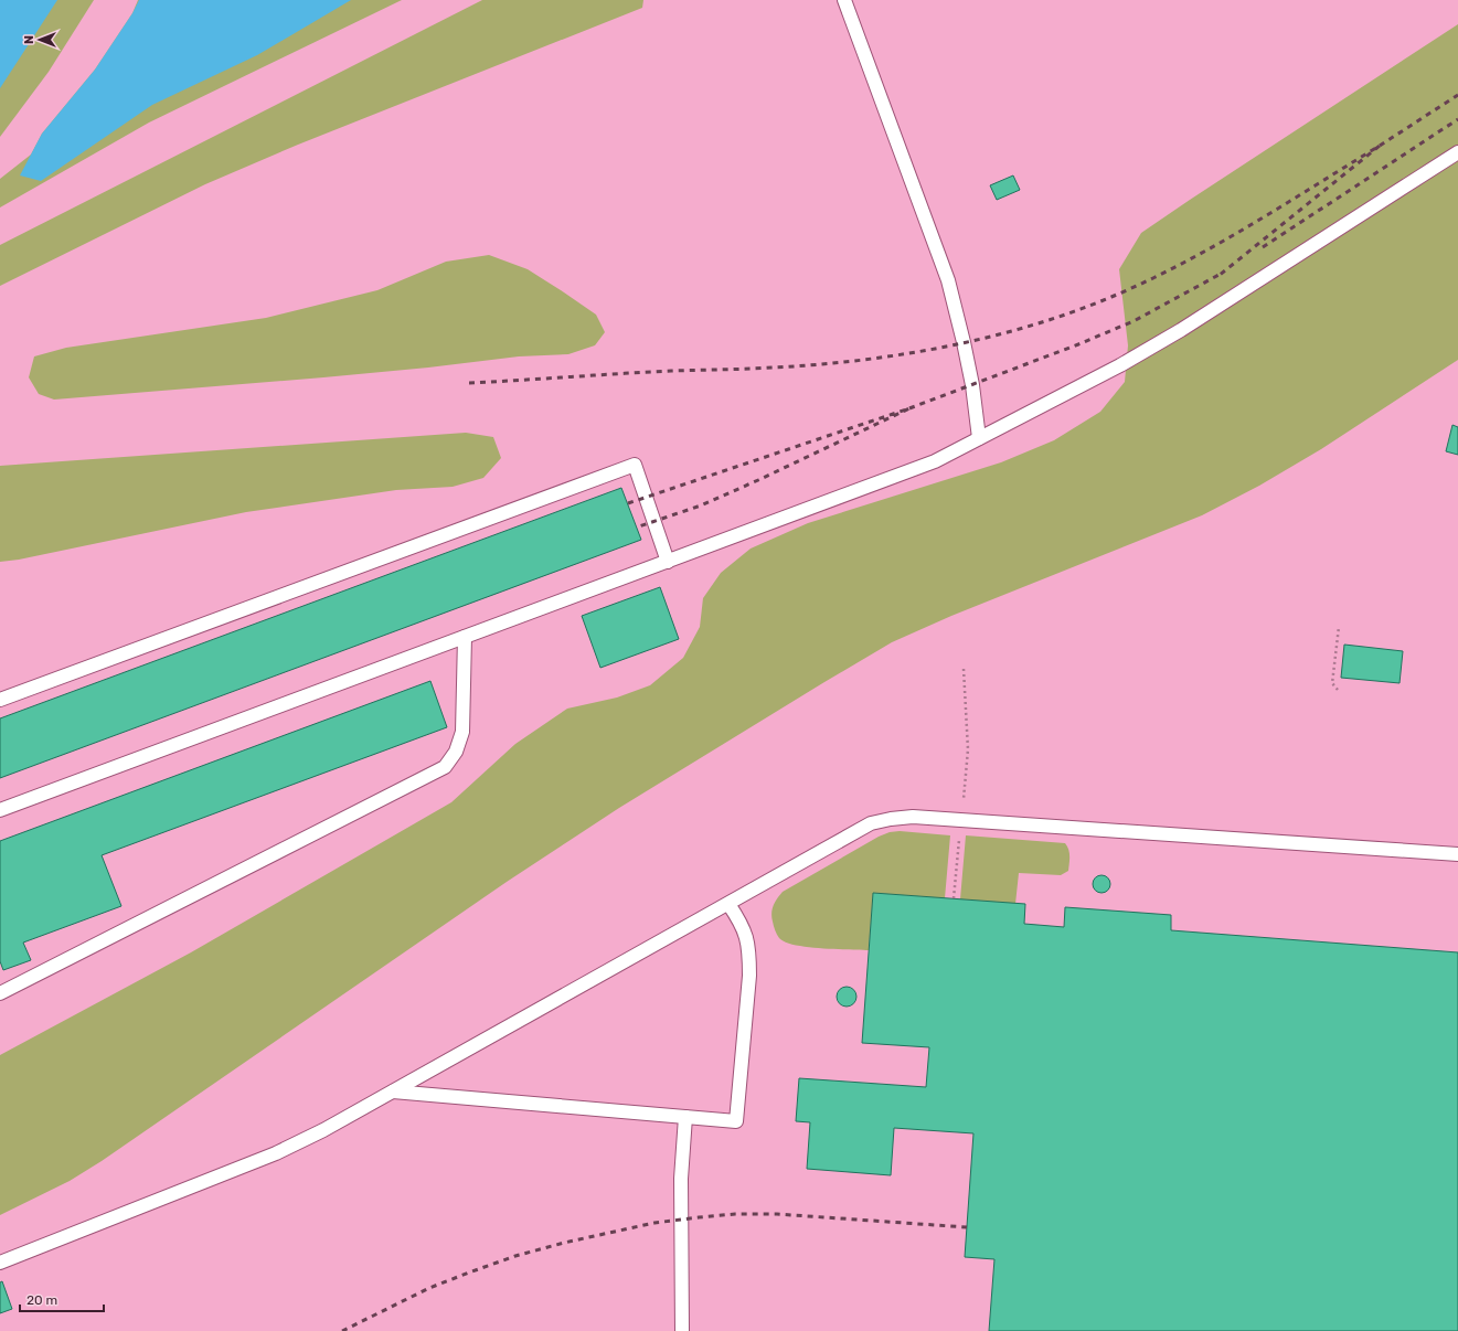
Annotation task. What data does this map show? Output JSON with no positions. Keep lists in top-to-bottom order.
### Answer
{
  "scale_bar": "20 m",
  "north": "left"
}
